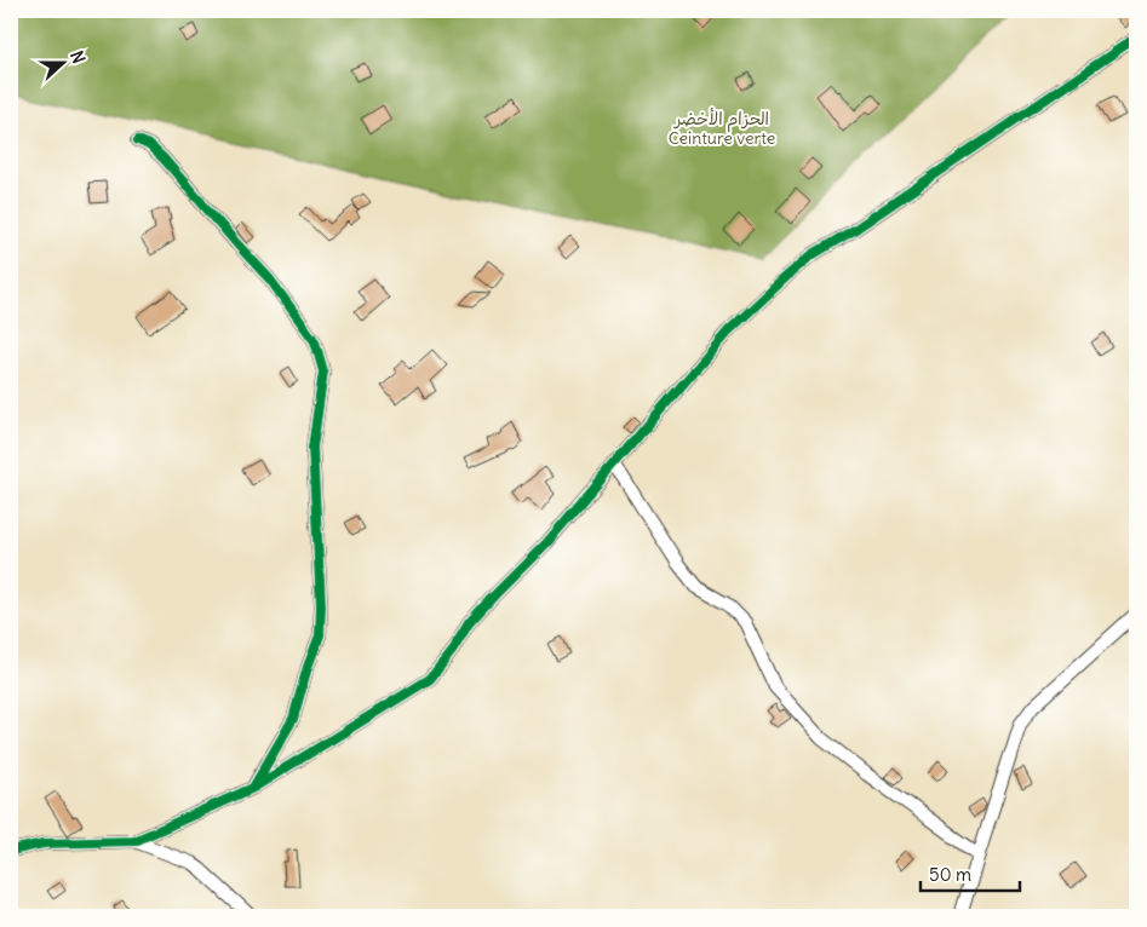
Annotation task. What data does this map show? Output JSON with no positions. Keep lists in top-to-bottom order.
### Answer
{
  "parks": ["الحزام الأخضر Ceinture verte"],
  "scale_bar": "50 m",
  "north": "right"
}
